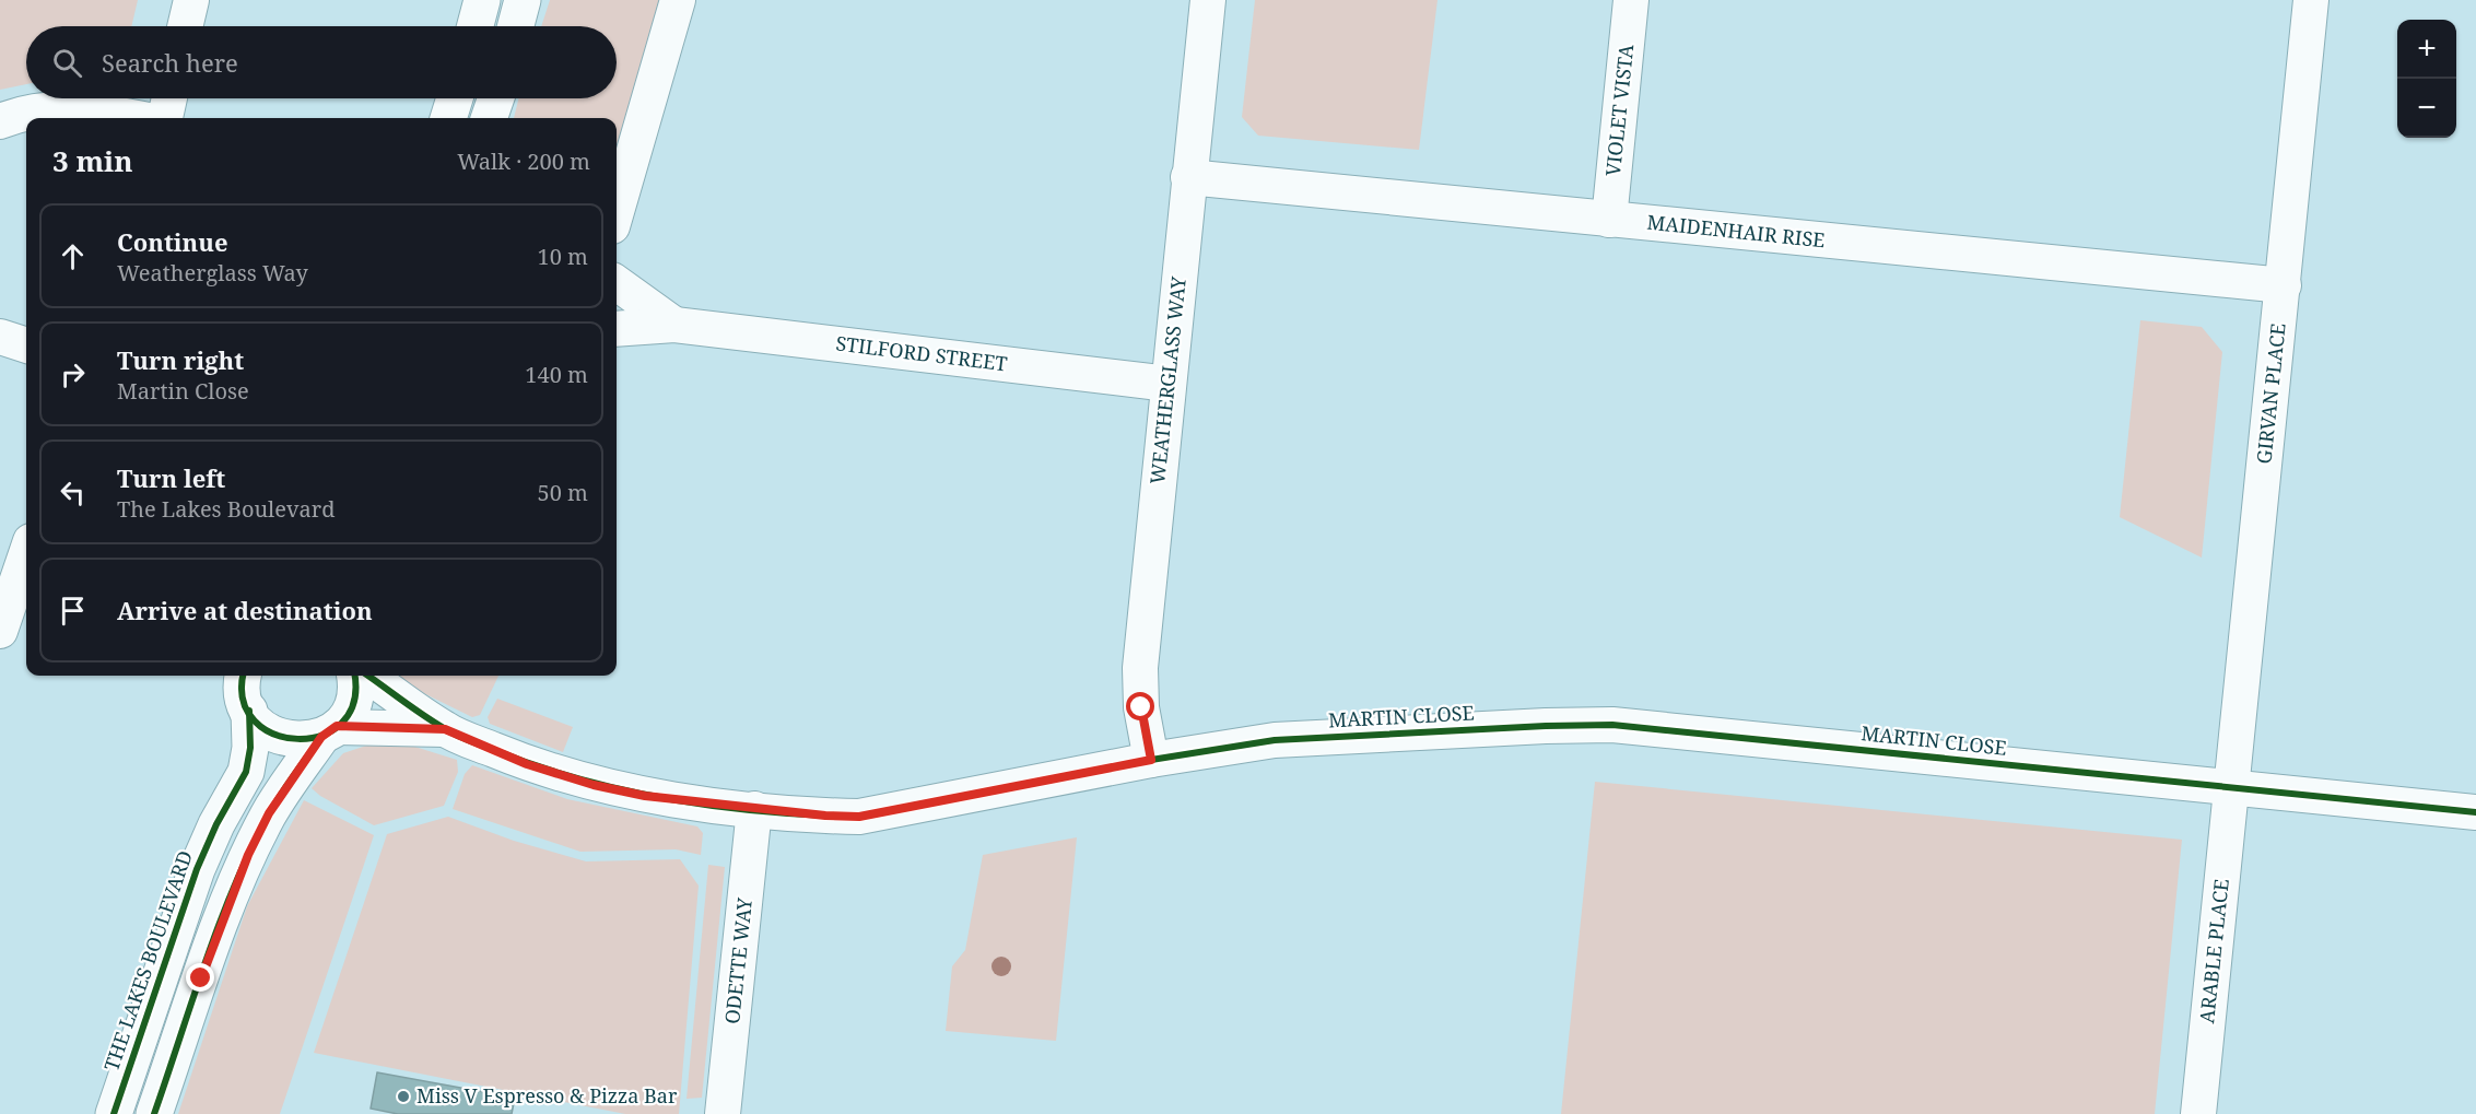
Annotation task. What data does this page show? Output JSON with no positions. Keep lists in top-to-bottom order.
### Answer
{
  "streets": {
    "street": [
      "VIOLET VISTA",
      "MAIDENHAIR RISE",
      "STILFORD STREET",
      "WEATHERGLASS WAY",
      "GIRVAN PLACE",
      "MARTIN CLOSE",
      "ARABLE PLACE",
      "THE LAKES BOULEVARD",
      "ODETTE WAY"
    ]
  },
  "crossings": [
    ["VIOLET VISTA", "MAIDENHAIR RISE"],
    ["MAIDENHAIR RISE", "WEATHERGLASS WAY"],
    ["MAIDENHAIR RISE", "GIRVAN PLACE"],
    ["STILFORD STREET", "WEATHERGLASS WAY"],
    ["WEATHERGLASS WAY", "MARTIN CLOSE"],
    ["GIRVAN PLACE", "MARTIN CLOSE"],
    ["GIRVAN PLACE", "ARABLE PLACE"],
    ["MARTIN CLOSE", "ARABLE PLACE"],
    ["MARTIN CLOSE", "ODETTE WAY"]
  ],
  "places": ["Miss V Espresso & Pizza Bar"],
  "page": {
    "map_buttons": ["+", "−"],
    "search": "Search here",
    "heading": ["3 min", "Walk · 200 m"],
    "list": [
      ["Continue", "Weatherglass Way", "10 m"],
      ["Turn right", "Martin Close", "140 m"],
      ["Turn left", "The Lakes Boulevard", "50 m"],
      "Arrive at destination"
    ]
  }
}
